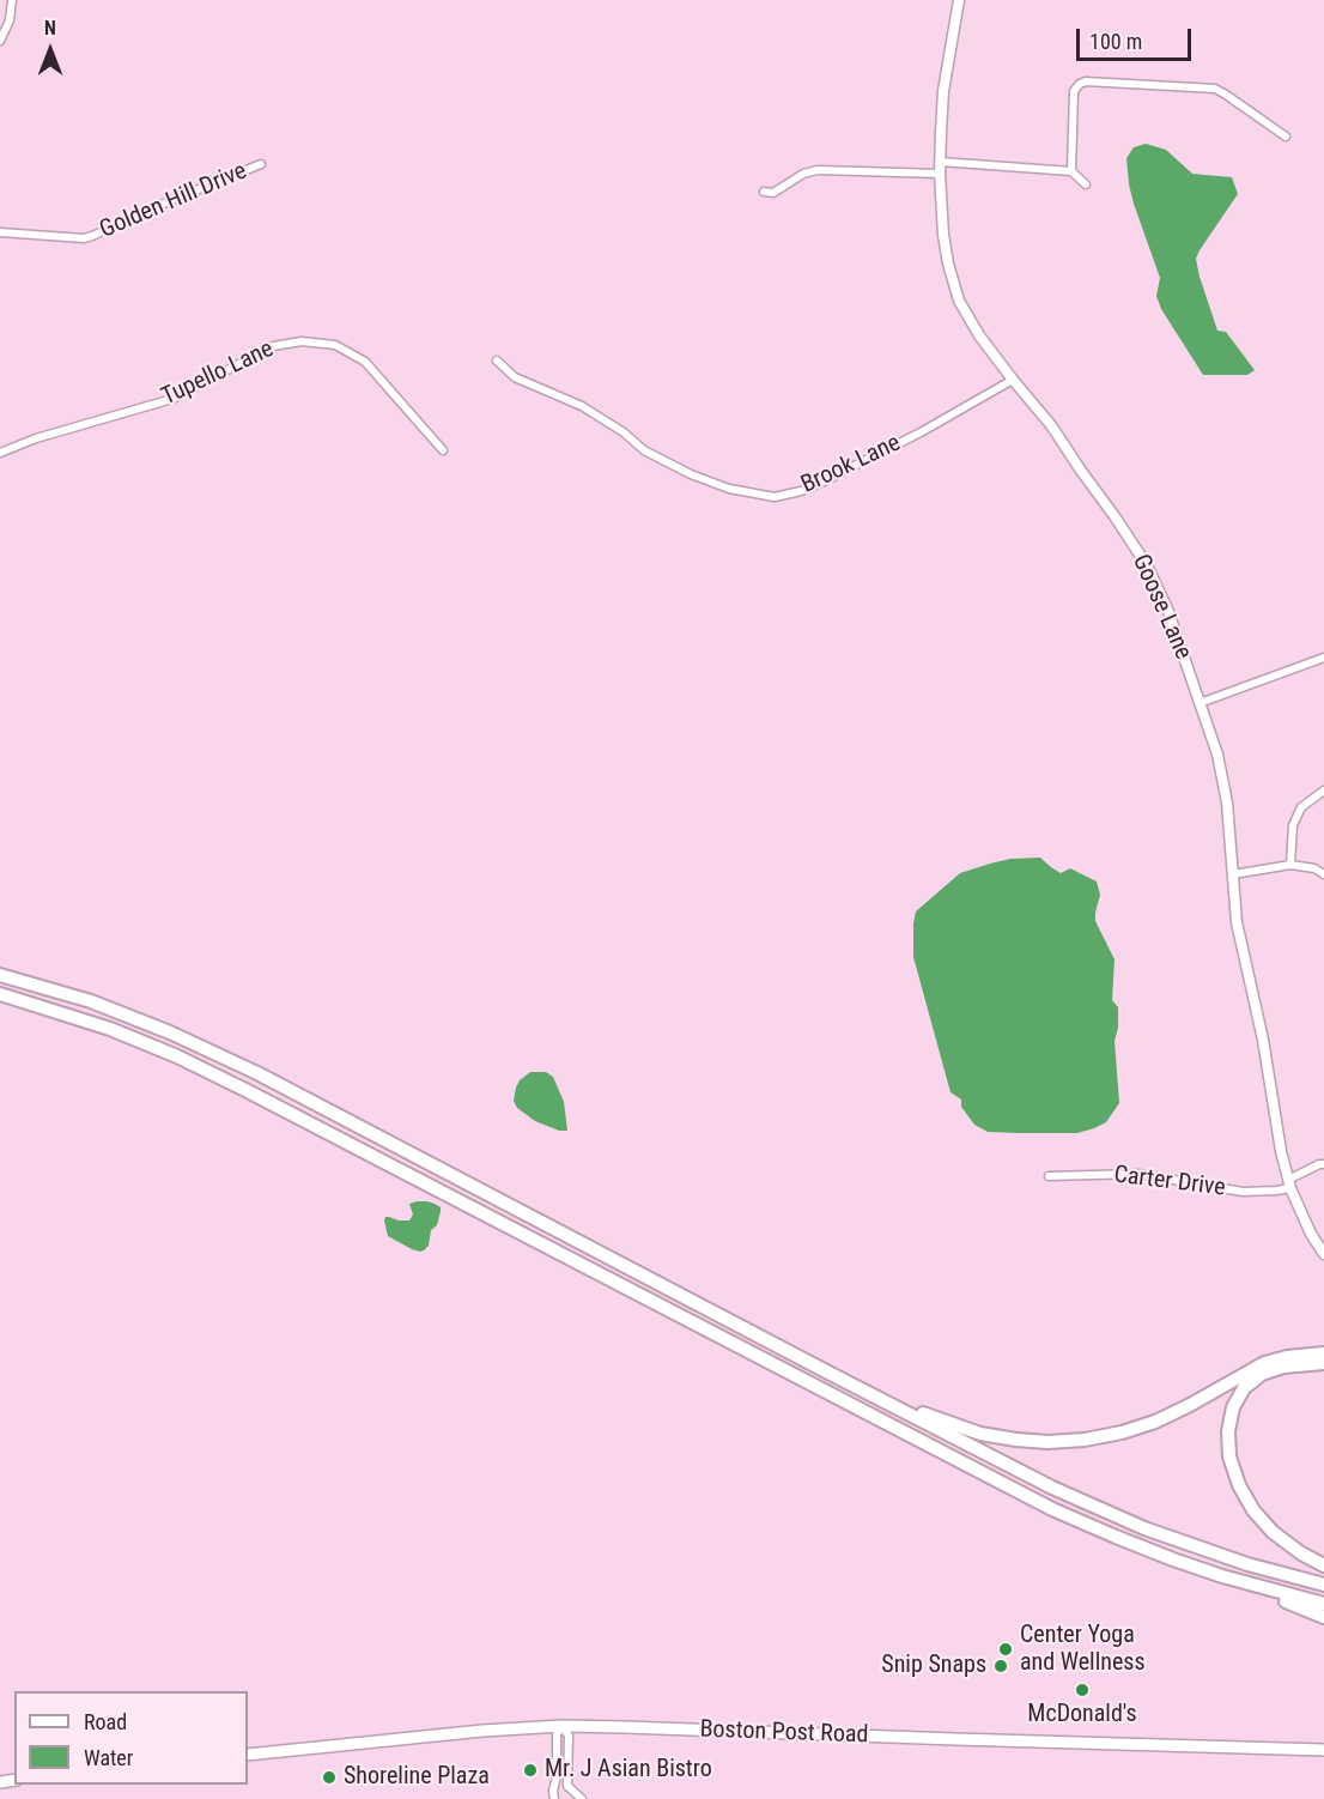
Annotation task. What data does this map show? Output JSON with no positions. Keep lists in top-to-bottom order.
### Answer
{
  "streets": {
    "main road": ["Boston Post Road"],
    "street": [
      "Golden Hill Drive",
      "Tupello Lane",
      "Brook Lane",
      "Goose Lane",
      "Carter Drive"
    ]
  },
  "crossings": [
    ["Brook Lane", "Goose Lane"],
    ["Goose Lane", "Carter Drive"]
  ],
  "places": [
    "Center Yoga and Wellness",
    "Snip Snaps",
    "McDonald's",
    "Mr. J Asian Bistro",
    "Shoreline Plaza"
  ],
  "legend": ["Road", "Water"],
  "scale_bar": "100 m",
  "north": "top"
}
